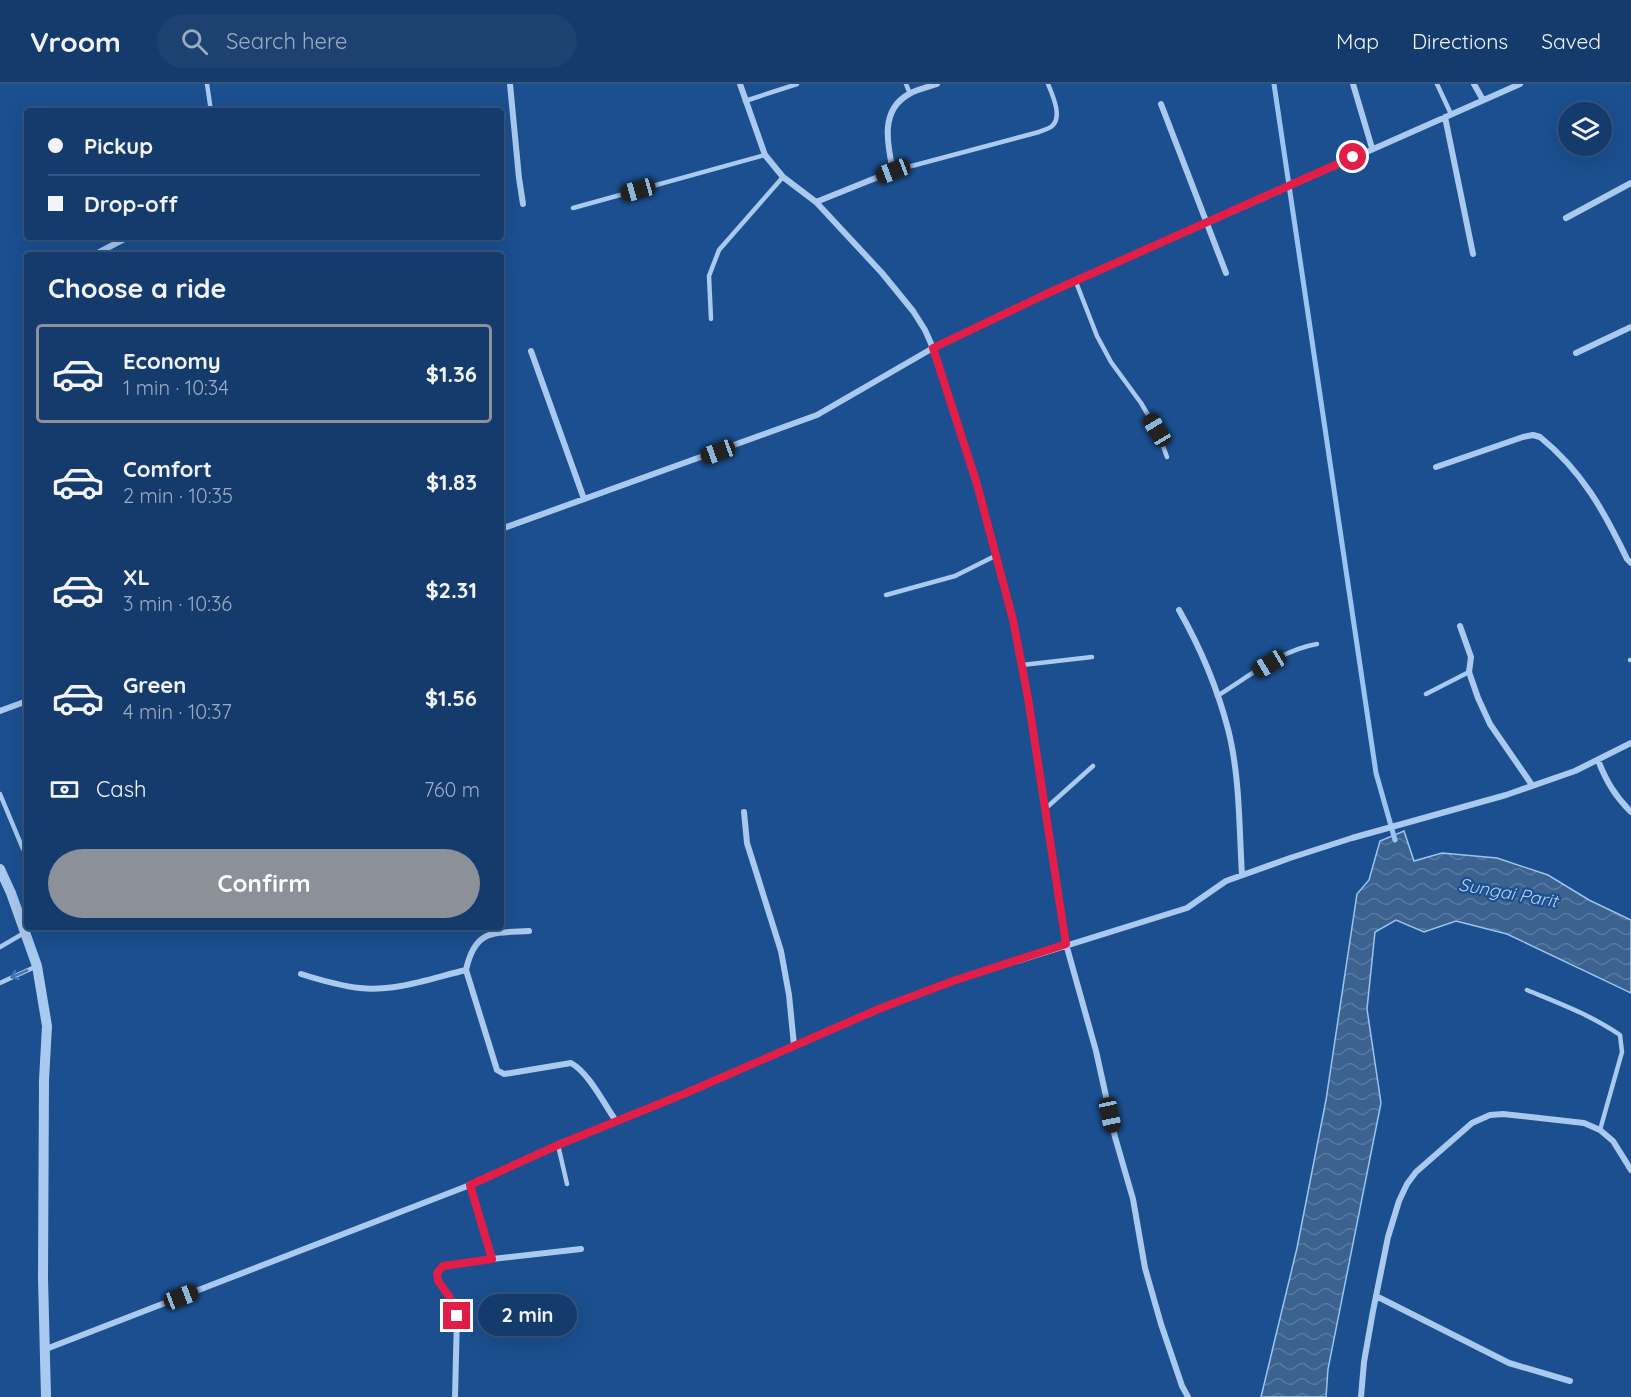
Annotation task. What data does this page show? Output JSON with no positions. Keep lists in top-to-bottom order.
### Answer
{
  "water": ["Sungai Parit"],
  "page": {
    "header": "Vroom",
    "search": "Search here",
    "nav": ["Map", "Directions", "Saved"],
    "banner": ["Pickup", "Drop-off"],
    "heading": "Choose a ride",
    "list": [
      {
        "name": "Economy",
        "note": "1 min · 10:34",
        "value": "$1.36"
      },
      {
        "name": "Comfort",
        "note": "2 min · 10:35",
        "value": "$1.83"
      },
      {
        "name": "XL",
        "note": "3 min · 10:36",
        "value": "$2.31"
      },
      {
        "name": "Green",
        "note": "4 min · 10:37",
        "value": "$1.56"
      }
    ],
    "pay": ["Cash", "760 m"],
    "buttons": "Confirm",
    "bubble": "2 min"
  }
}
